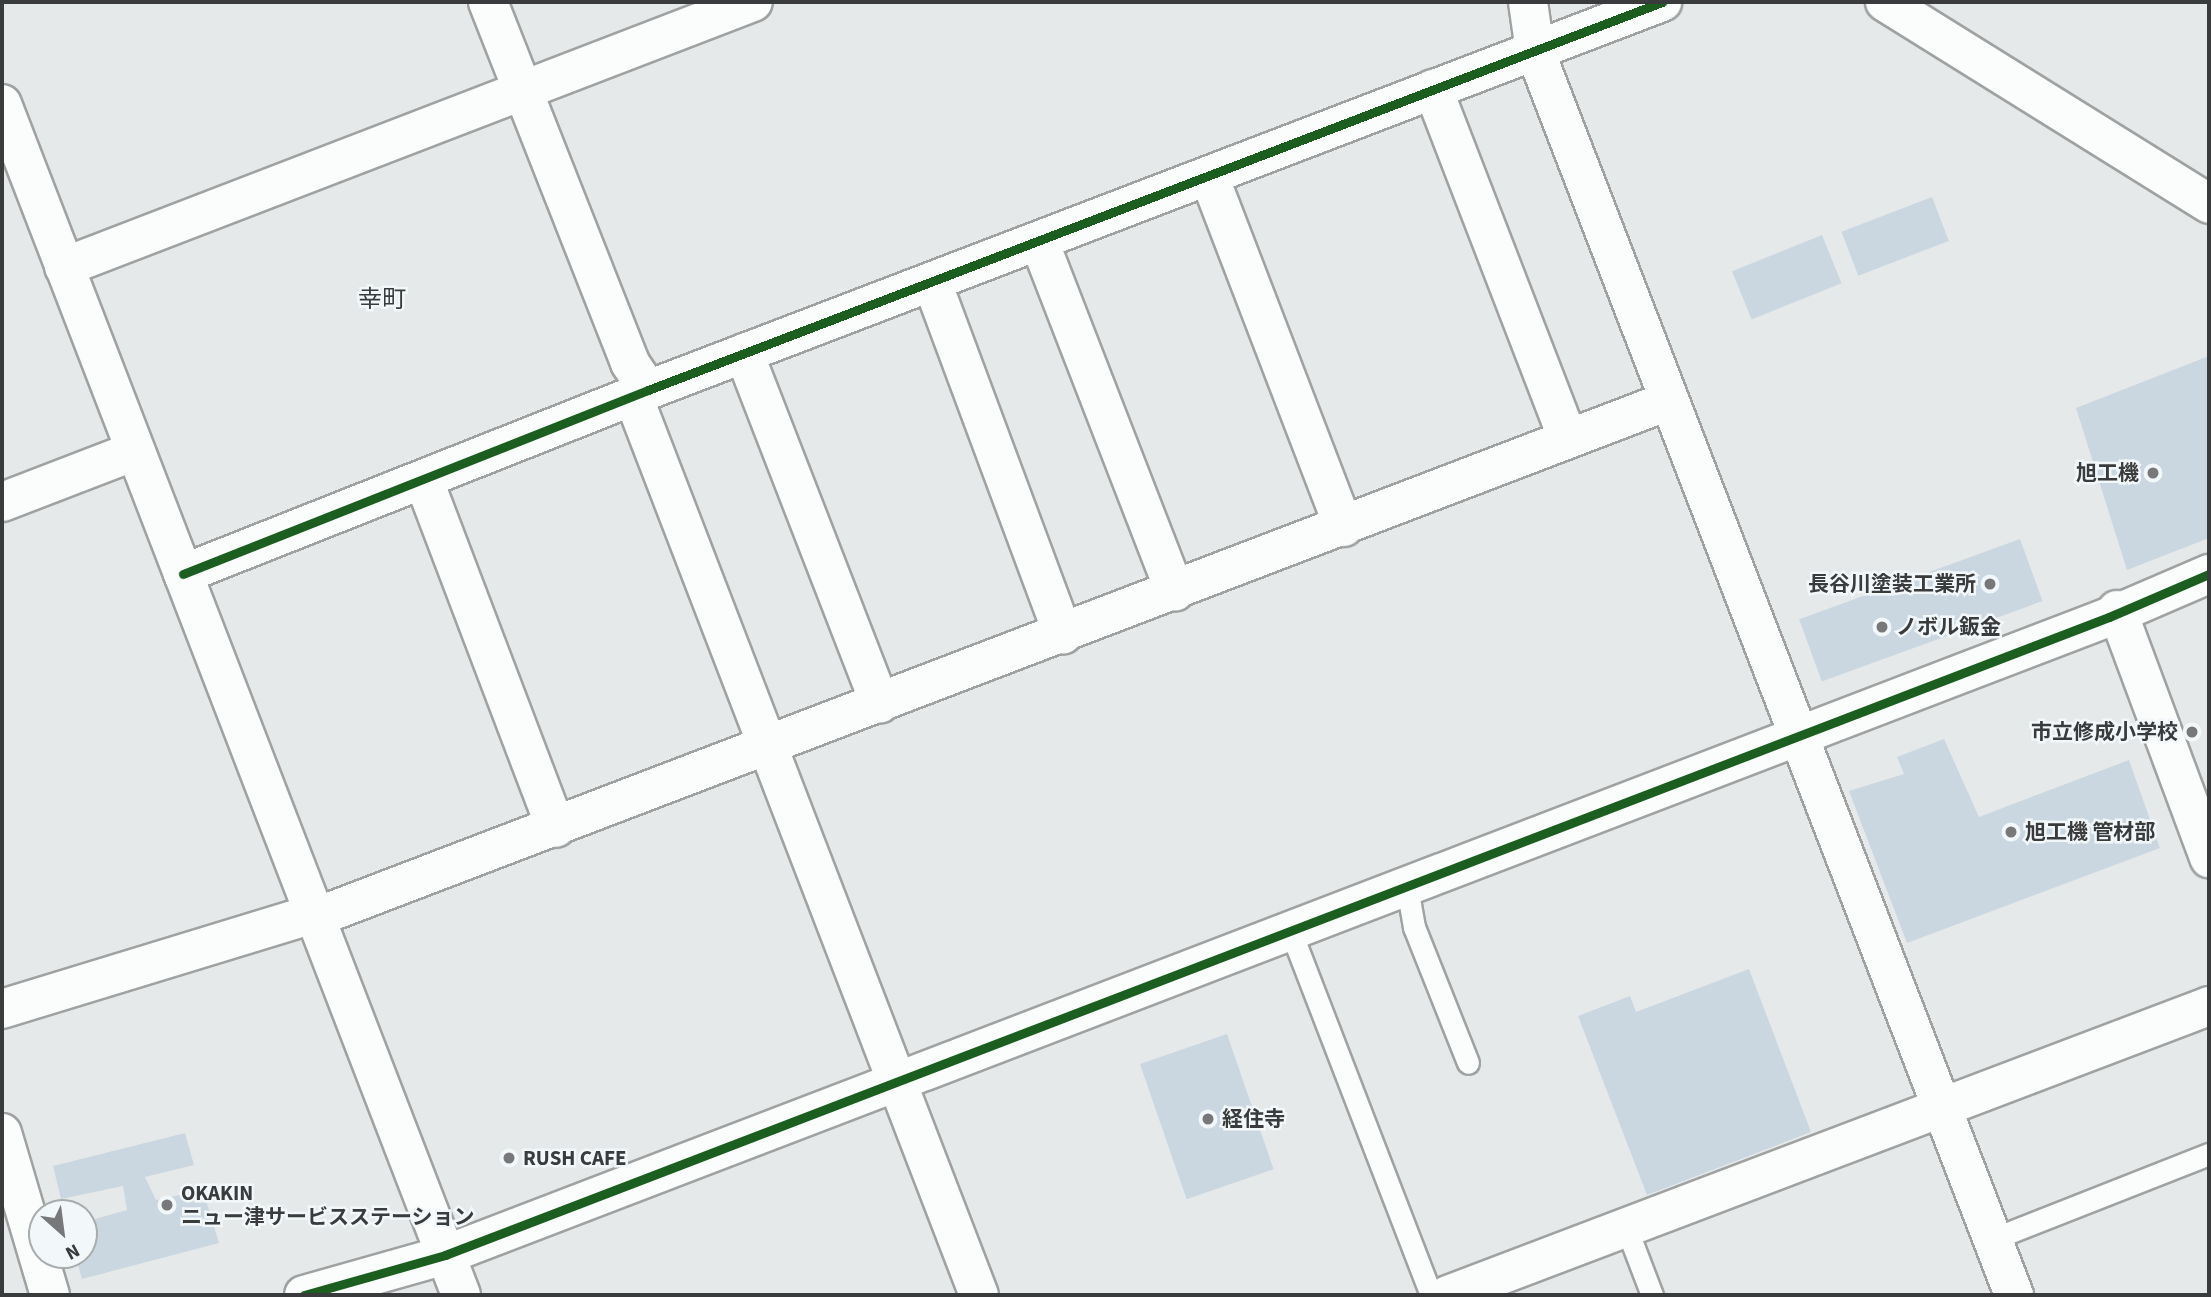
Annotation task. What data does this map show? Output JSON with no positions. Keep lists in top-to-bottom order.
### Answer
{
  "districts": ["幸町"],
  "places": [
    "旭工機",
    "長谷川塗装工業所",
    "ノボル鈑金",
    "市立修成小学校",
    "旭工機 管材部",
    "経住寺",
    "RUSH CAFE",
    "OKAKIN ニュー津サービスステーション"
  ],
  "north": "bottom right"
}
